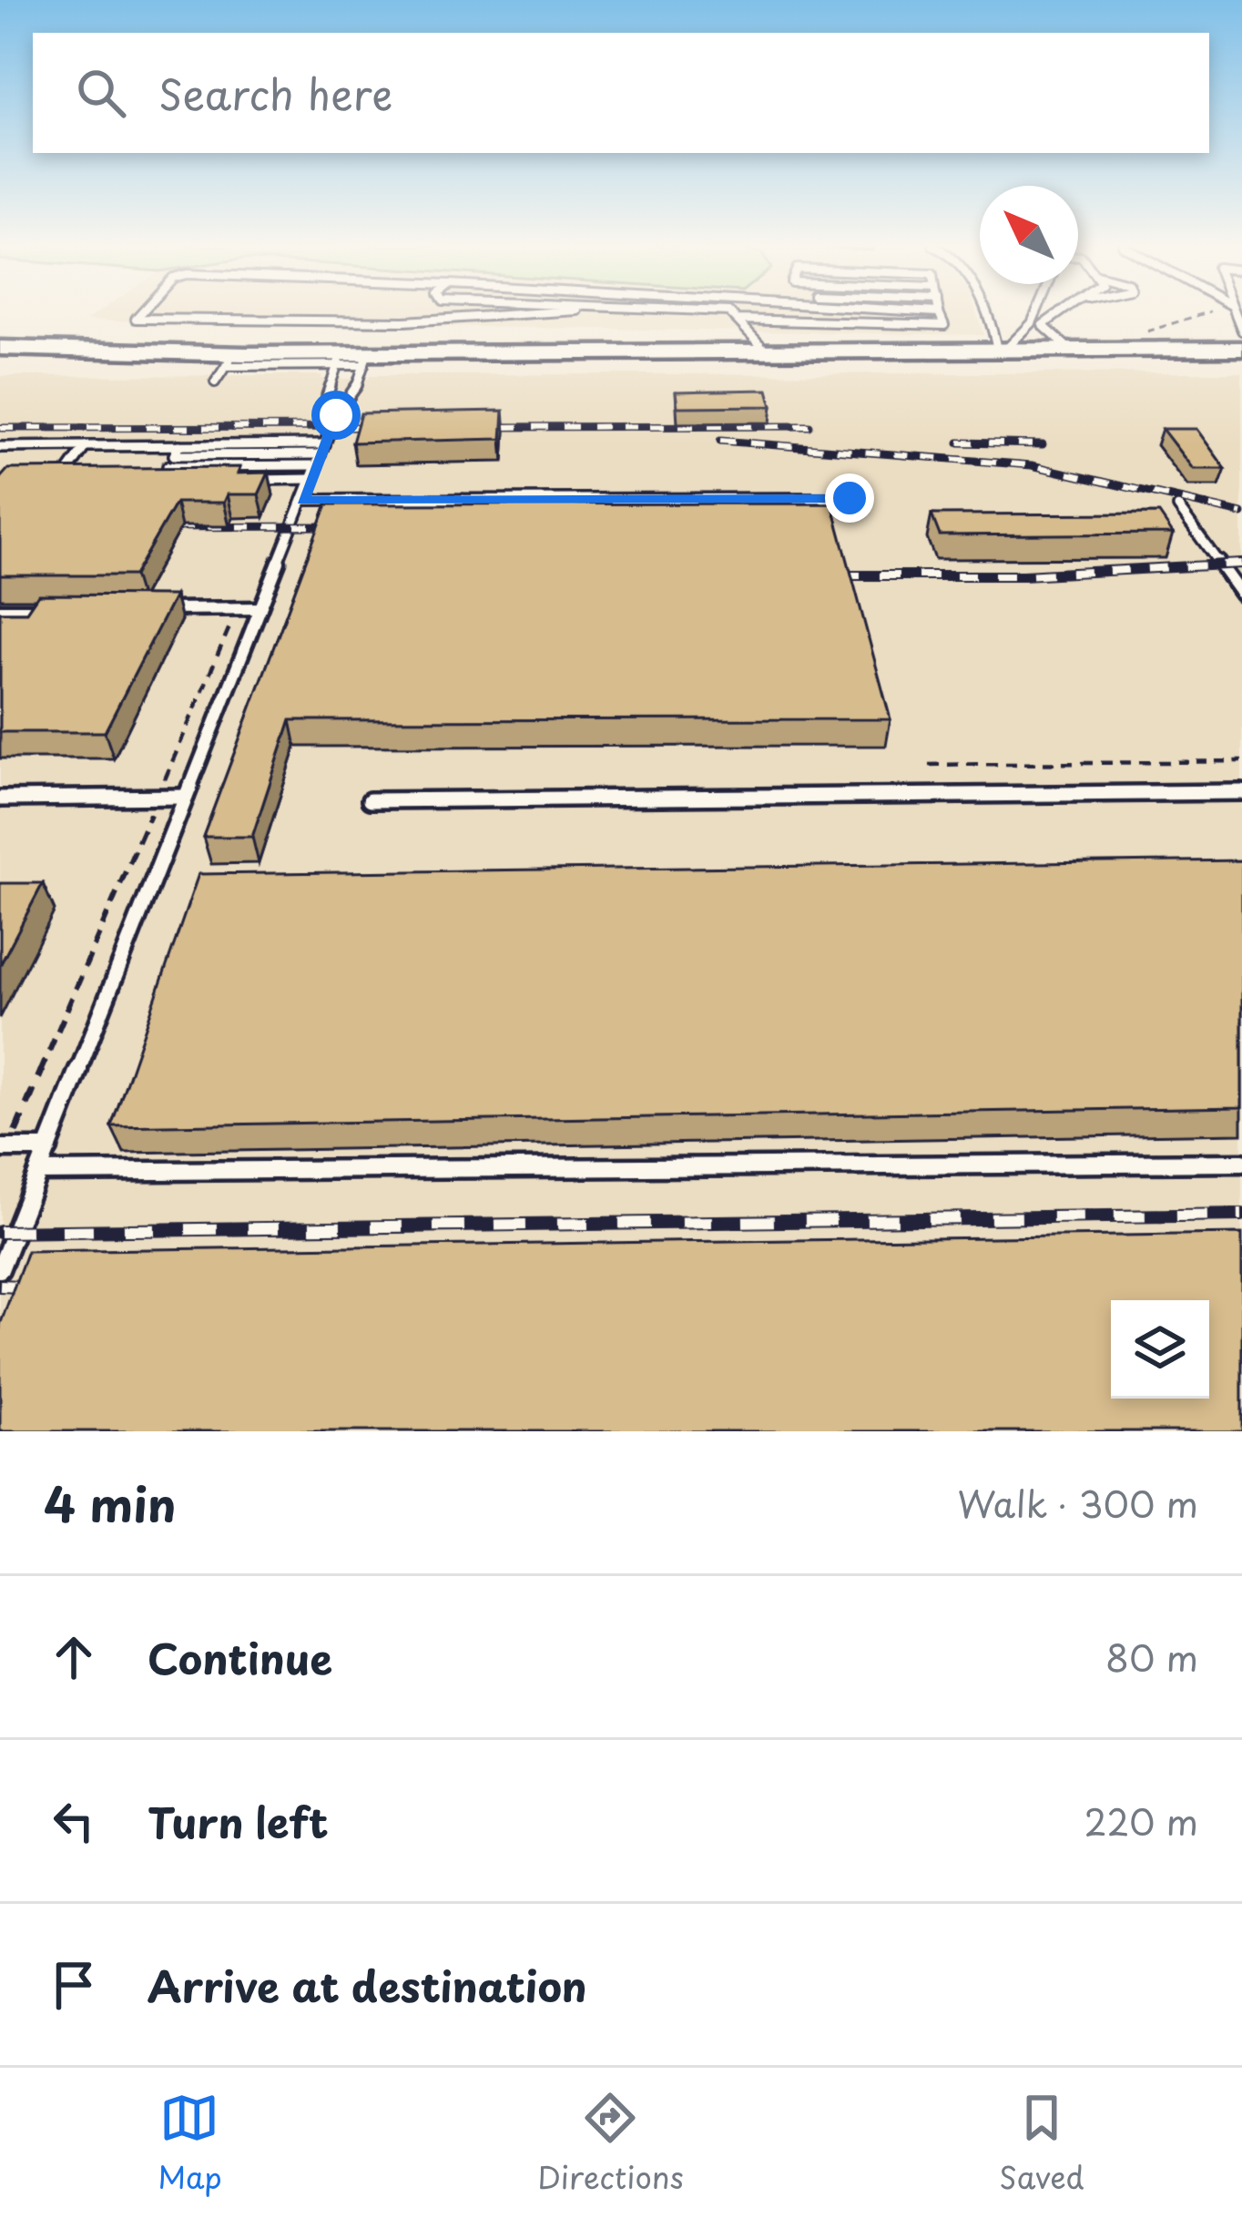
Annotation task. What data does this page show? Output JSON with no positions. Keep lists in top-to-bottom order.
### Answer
{
  "north": "top left",
  "page": {
    "search": "Search here",
    "heading": ["4 min", "Walk · 300 m"],
    "list": [
      ["Continue", "80 m"],
      ["Turn left", "220 m"],
      "Arrive at destination"
    ],
    "nav": ["Map", "Directions", "Saved"]
  }
}
